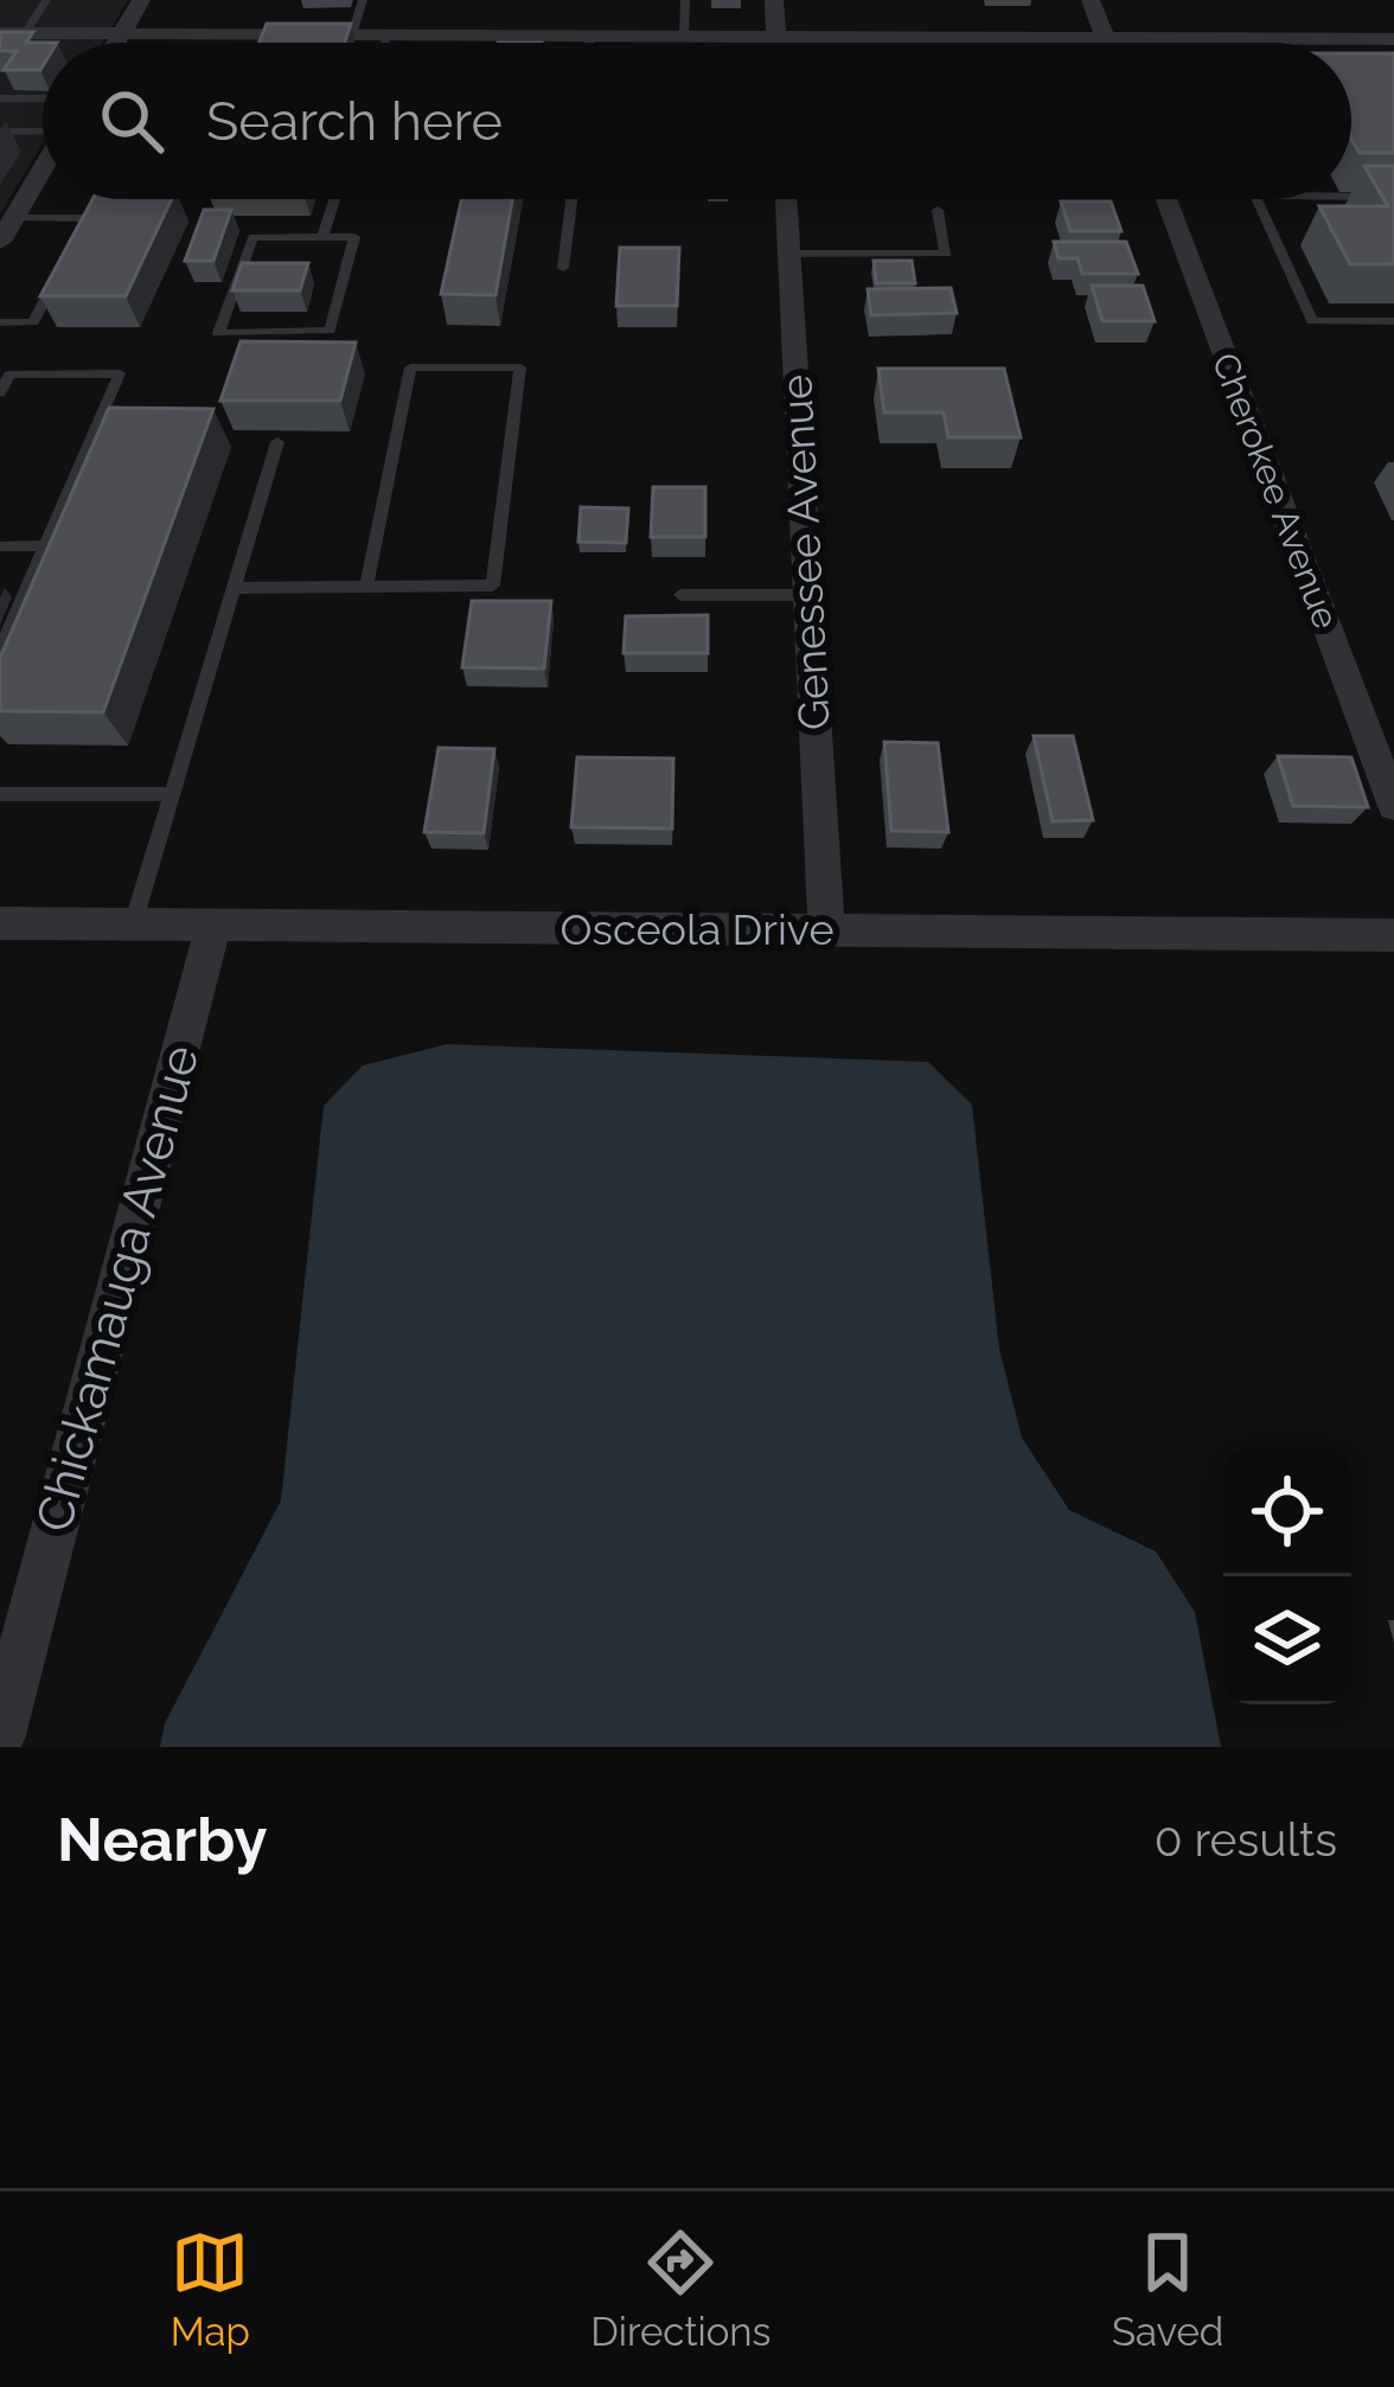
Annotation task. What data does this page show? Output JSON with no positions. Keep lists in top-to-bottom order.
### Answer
{
  "streets": {
    "street": [
      "Cherokee Avenue",
      "Genessee Avenue",
      "Osceola Drive",
      "Chickamauga Avenue"
    ]
  },
  "crossings": [
    ["Genessee Avenue", "Osceola Drive"],
    ["Osceola Drive", "Chickamauga Avenue"]
  ],
  "page": {
    "search": "Search here",
    "heading": ["Nearby", "0 results"],
    "nav": ["Map", "Directions", "Saved"]
  }
}
